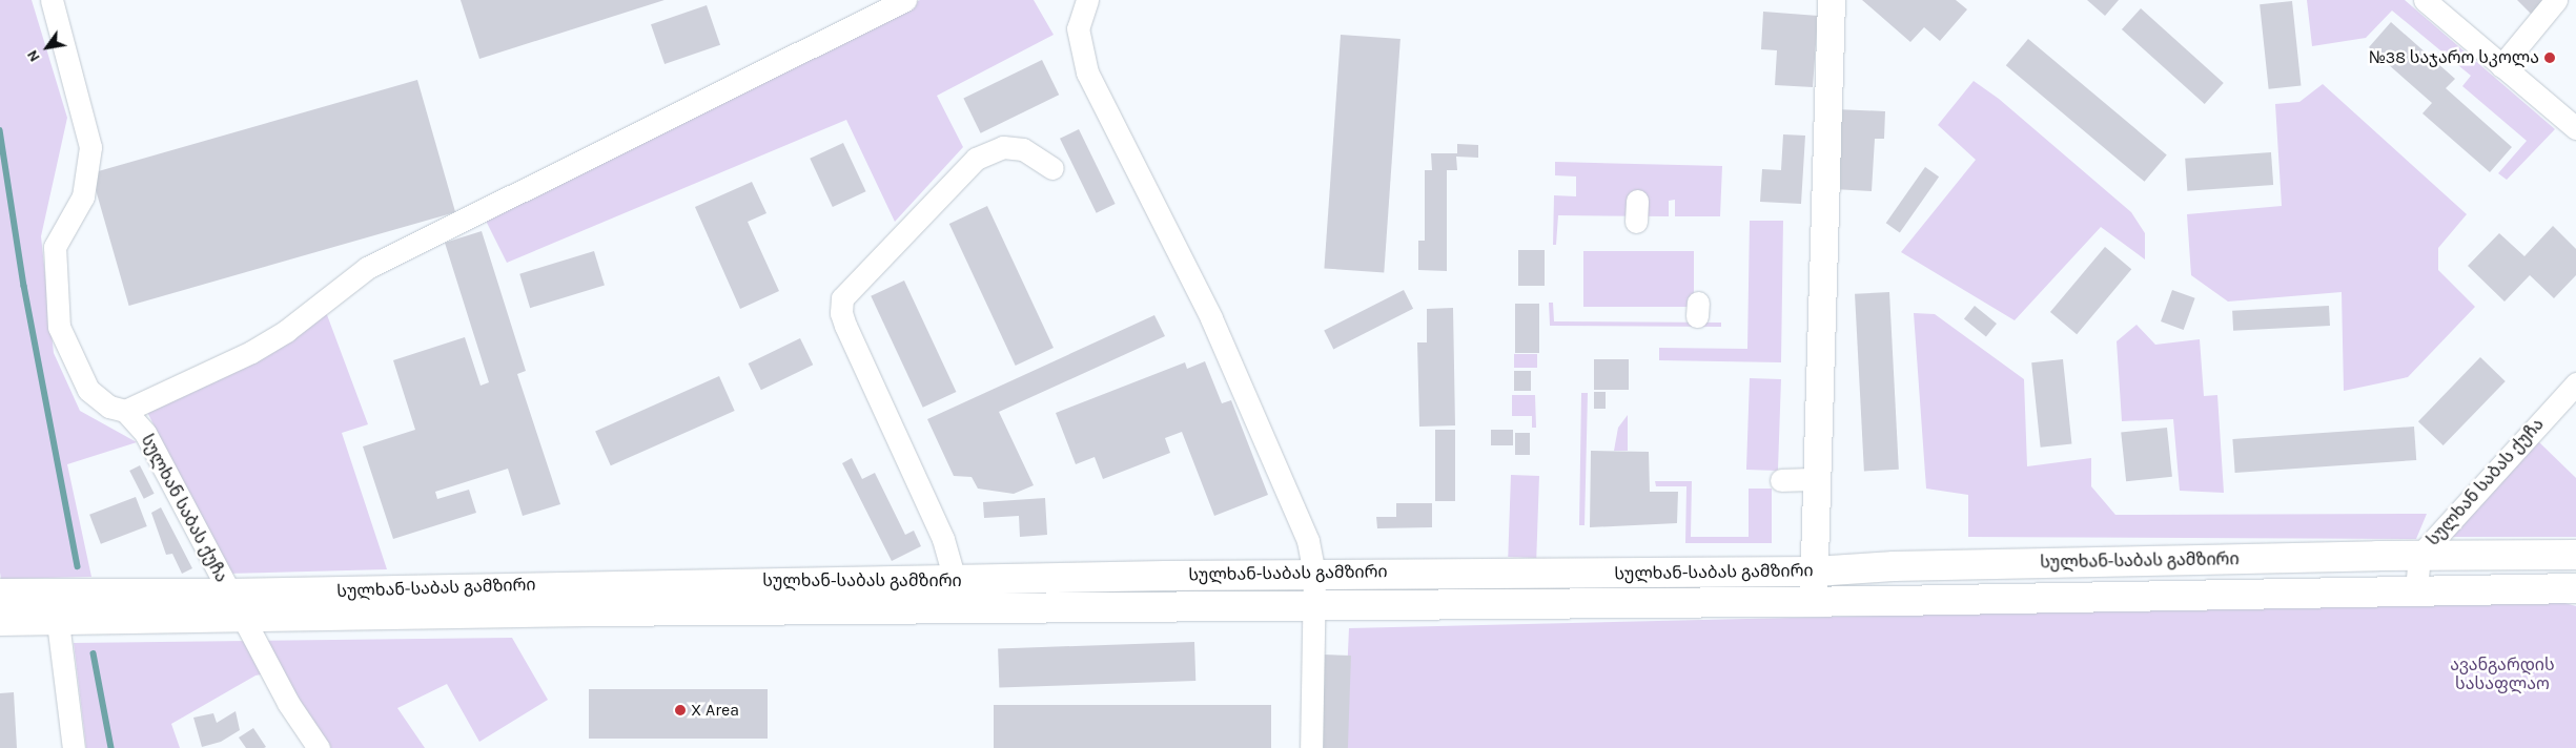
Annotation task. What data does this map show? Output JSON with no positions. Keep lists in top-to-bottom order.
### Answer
{
  "streets": {
    "main road": ["სულხან-საბას გამზირი"],
    "street": ["სულხან საბას ქუჩა"]
  },
  "crossings": [
    ["სულხან საბას ქუჩა", "სულხან-საბას გამზირი"]
  ],
  "parks": ["ავანგარდის სასაფლაო"],
  "places": ["№38 საჯარო სკოლა", "X Area"],
  "north": "bottom left"
}
